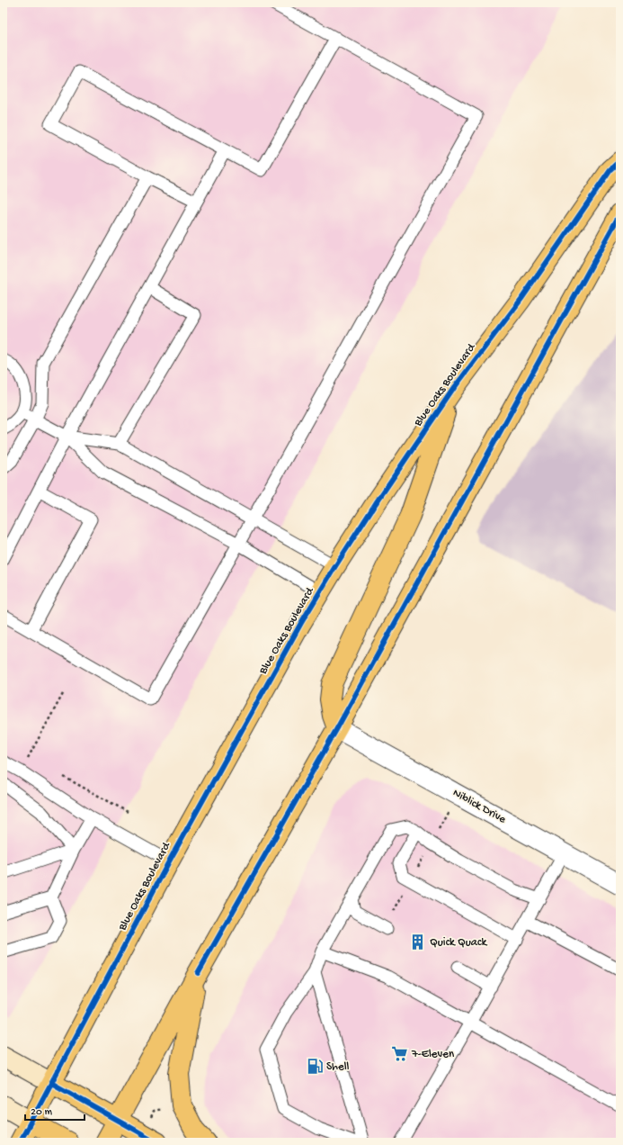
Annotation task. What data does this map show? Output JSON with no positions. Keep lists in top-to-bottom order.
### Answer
{
  "streets": {
    "main road": ["Blue Oaks Boulevard"],
    "street": ["Niblick Drive"]
  },
  "places": {
    "building": ["Quick Quack"],
    "supermarket": ["7-Eleven"],
    "fuel station": ["Shell"]
  },
  "scale_bar": "20 m"
}
